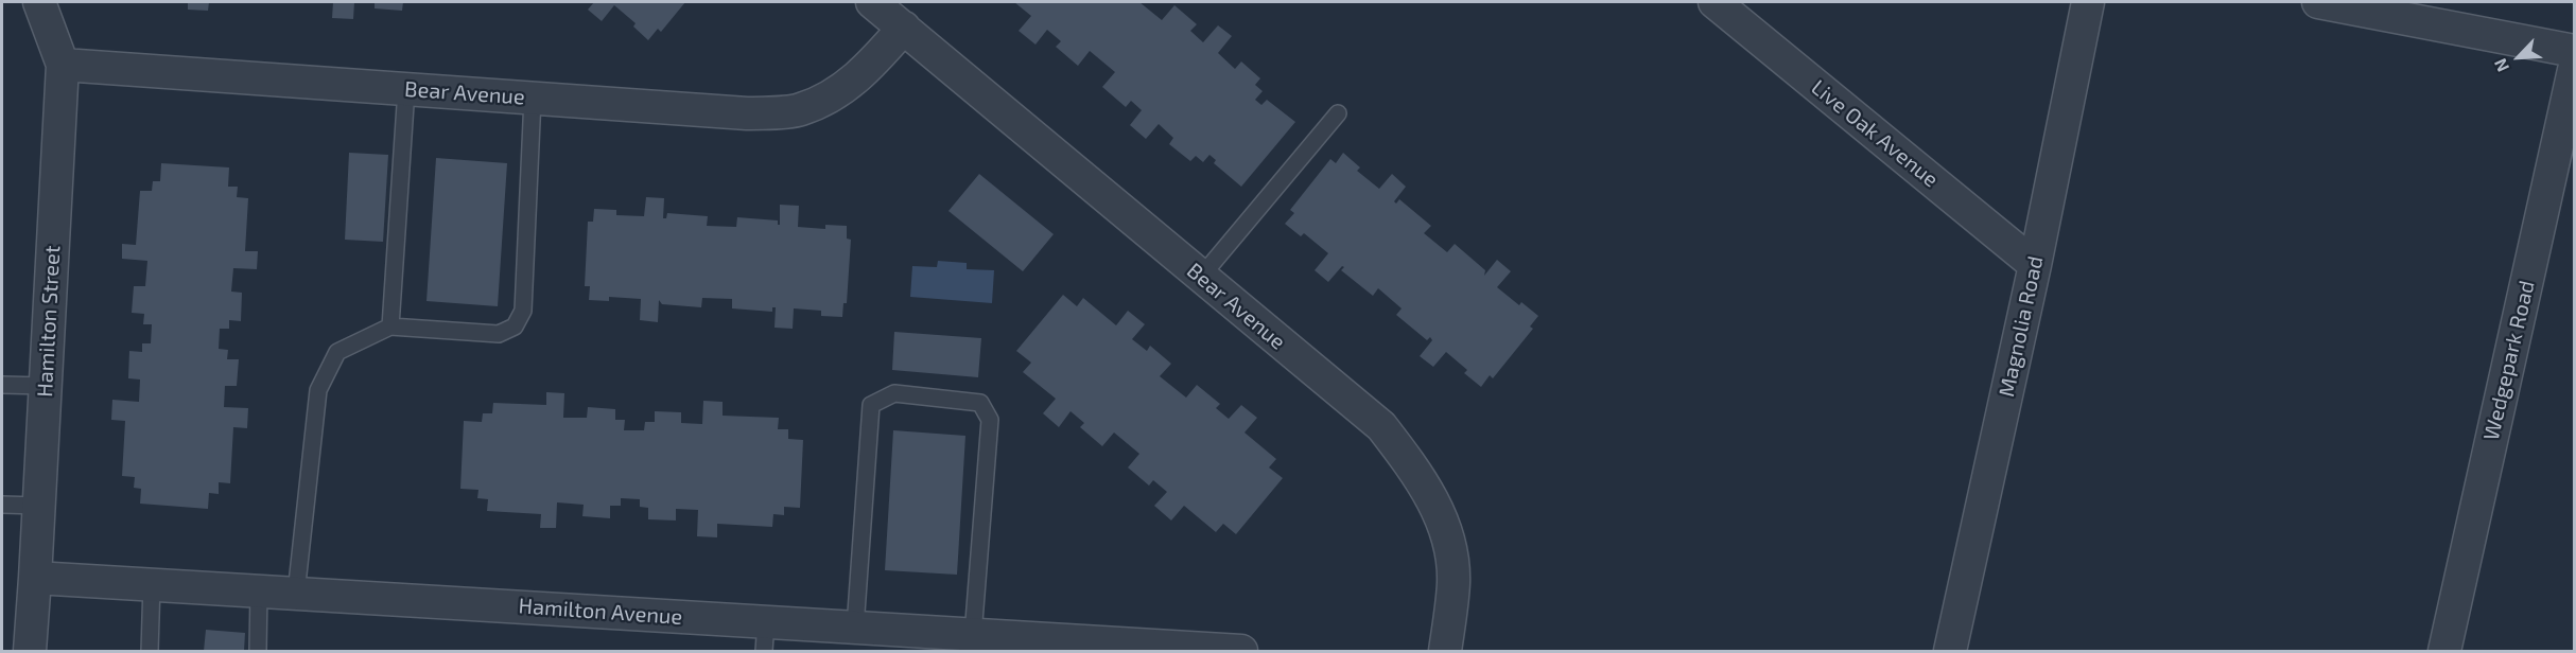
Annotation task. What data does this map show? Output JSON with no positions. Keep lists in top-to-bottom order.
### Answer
{
  "streets": {
    "street": [
      "Bear Avenue",
      "Live Oak Avenue",
      "Hamilton Street",
      "Magnolia Road",
      "Wedgepark Road",
      "Hamilton Avenue"
    ]
  },
  "crossings": [
    ["Bear Avenue", "Hamilton Street"],
    ["Live Oak Avenue", "Magnolia Road"],
    ["Hamilton Street", "Hamilton Avenue"]
  ],
  "north": "bottom left"
}
